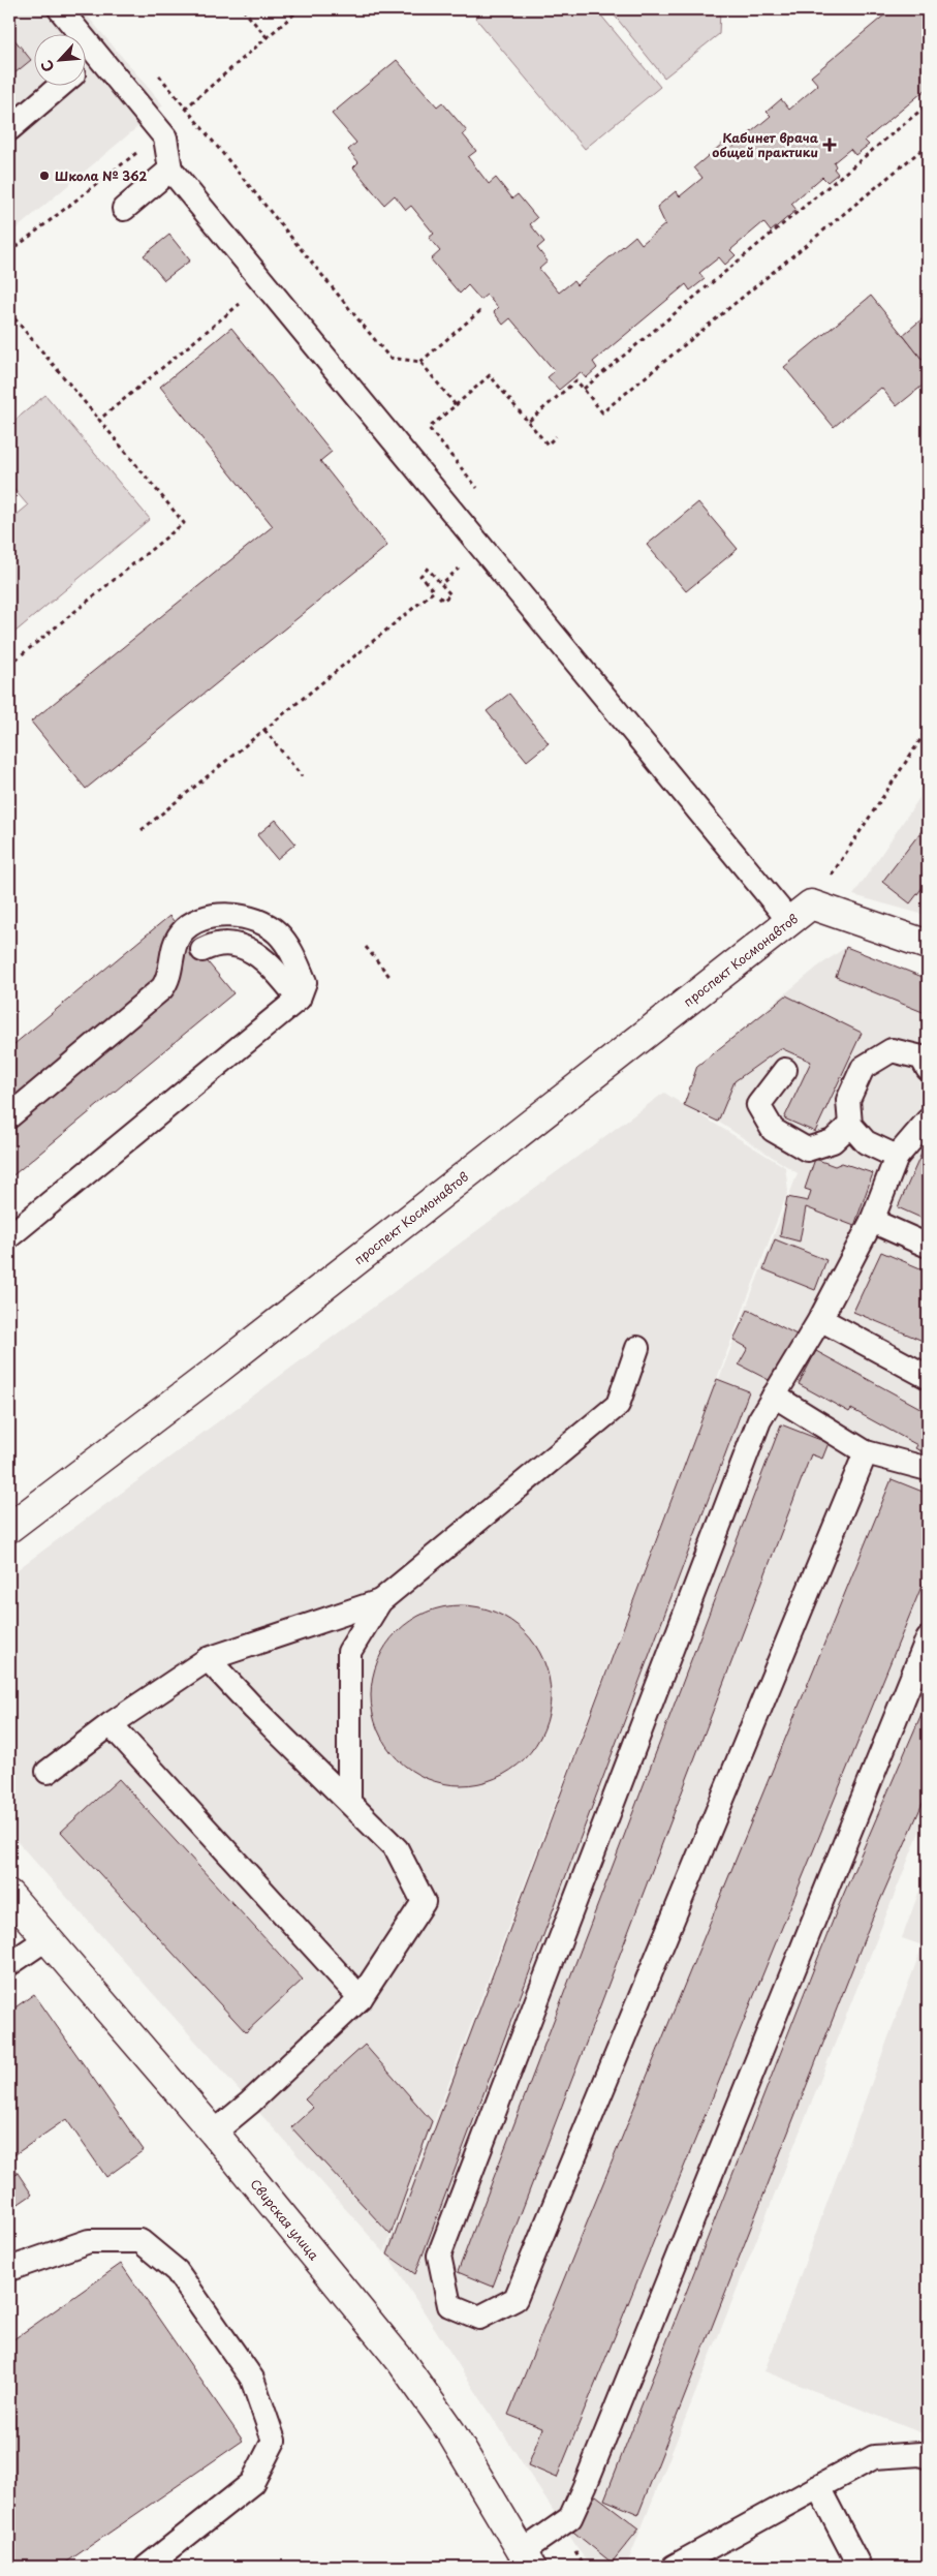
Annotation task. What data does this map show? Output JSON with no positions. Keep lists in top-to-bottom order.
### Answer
{
  "streets": {
    "street": ["проспект Космонавтов", "Свирская улица"]
  },
  "places": {
    "health": ["Кабинет врача общей практики"],
    "other": ["Школа № 362"]
  },
  "north": "bottom left"
}
